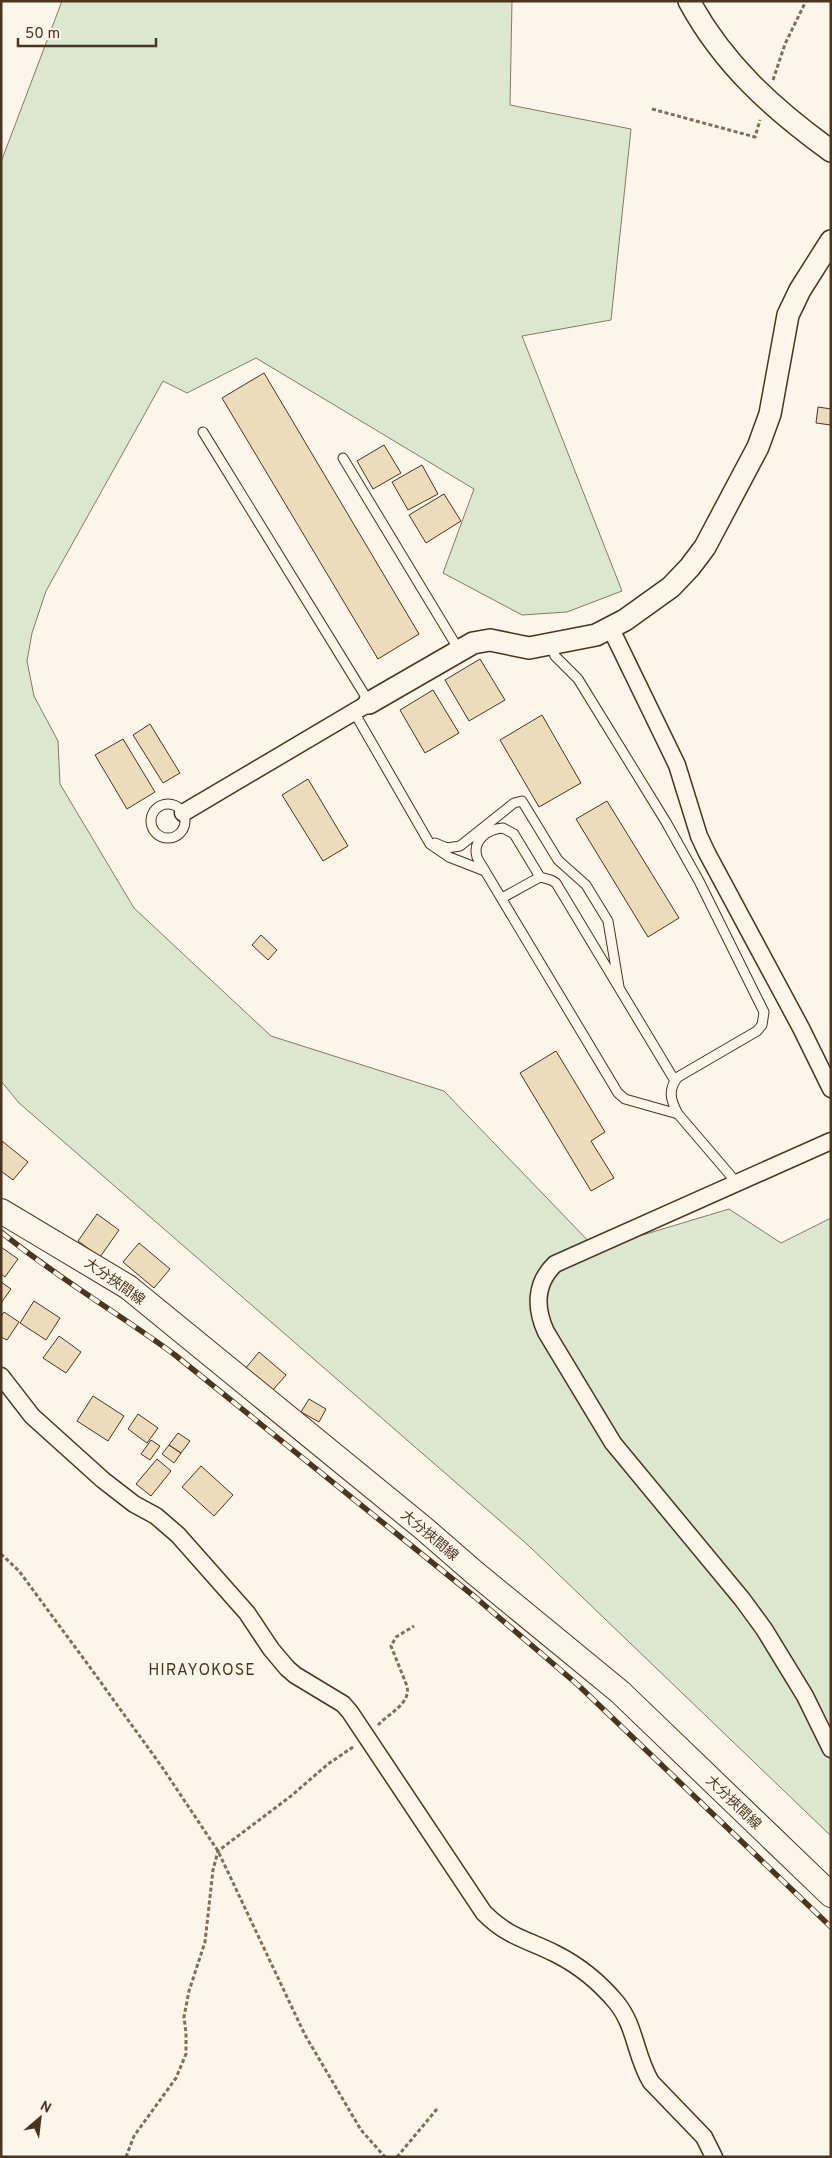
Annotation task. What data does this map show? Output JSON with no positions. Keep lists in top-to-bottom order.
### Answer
{
  "streets": {
    "main road": ["大分挾間線"]
  },
  "districts": ["HIRAYOKOSE"],
  "scale_bar": "50 m",
  "north": "top right"
}
